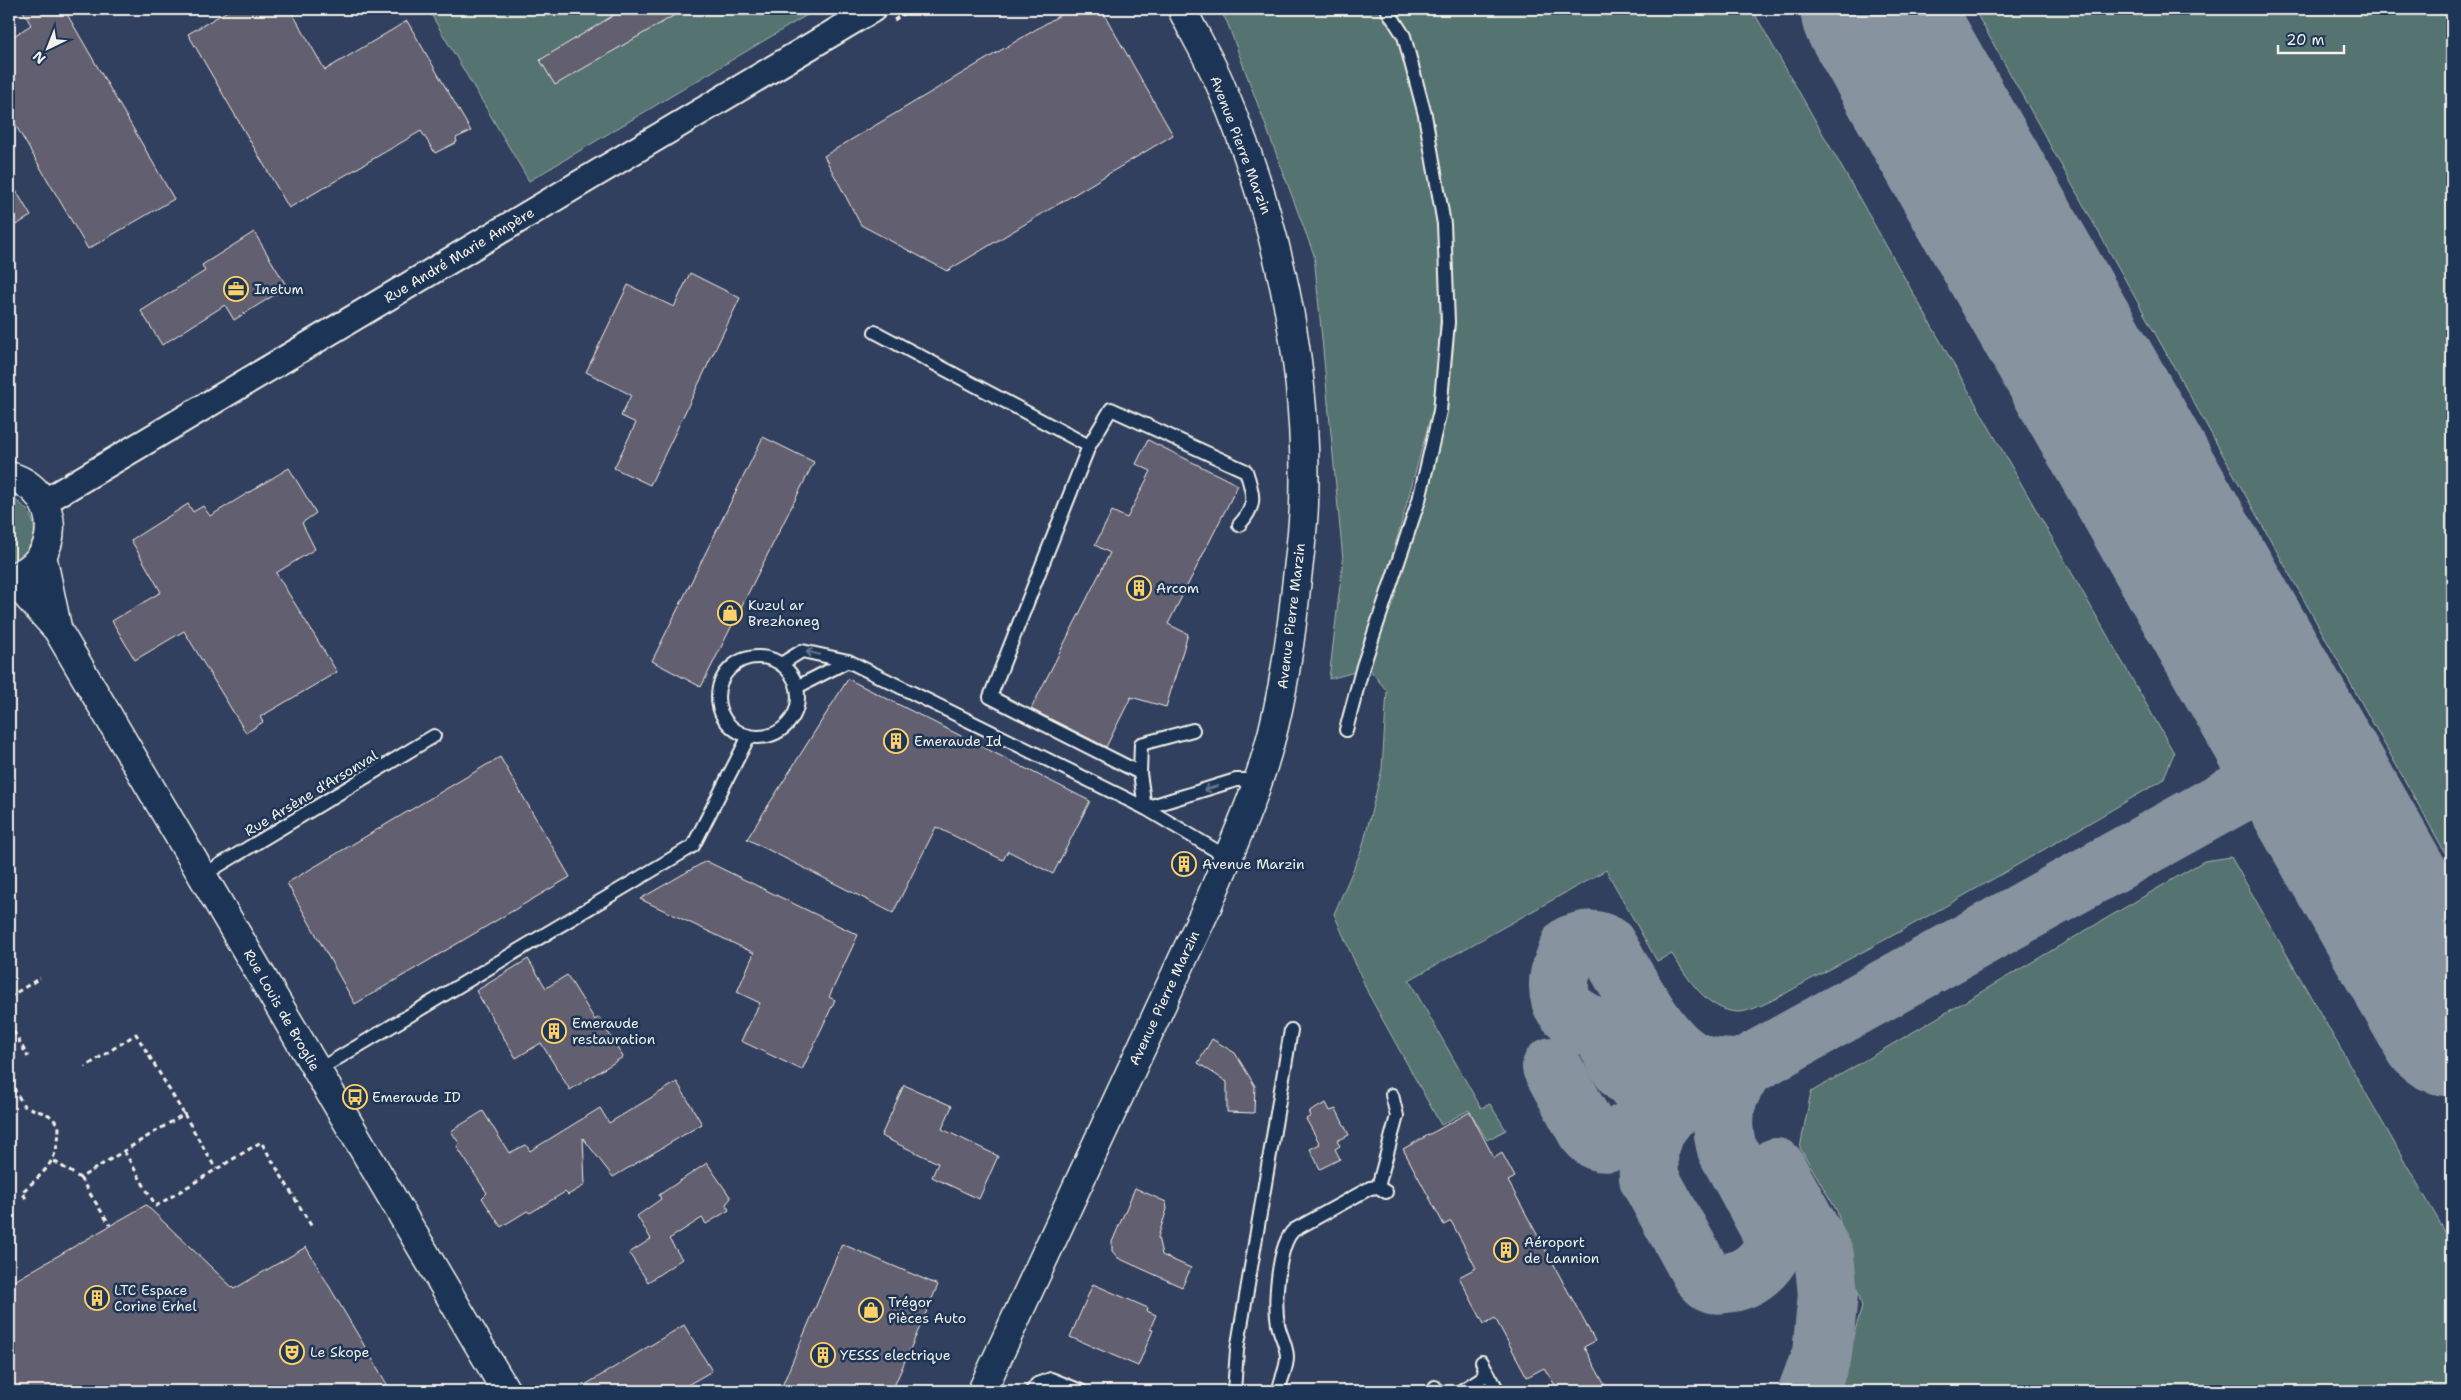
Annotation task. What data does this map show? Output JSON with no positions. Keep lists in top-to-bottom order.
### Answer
{
  "streets": {
    "main road": ["Avenue Pierre Marzin", "Rue Louis de Broglie"],
    "street": ["Rue André Marie Ampère"],
    "lane": ["Rue Arsène d'Arsonval"]
  },
  "crossings": [
    ["Rue André Marie Ampère", "Rue Louis de Broglie"],
    ["Rue Arsène d'Arsonval", "Rue Louis de Broglie"]
  ],
  "places": {
    "office": ["Inetum"],
    "building": [
      "Arcom",
      "Emeraude Id",
      "Avenue Marzin",
      "Emeraude restauration",
      "Aéroport de Lannion",
      "LTC Espace Corine Erhel",
      "YESSS electrique"
    ],
    "shop": ["Kuzul ar Brezhoneg", "Trégor Pièces Auto"],
    "bus stop": ["Emeraude ID"],
    "theatre": ["Le Skope"]
  },
  "scale_bar": "20 m",
  "north": "bottom left"
}
